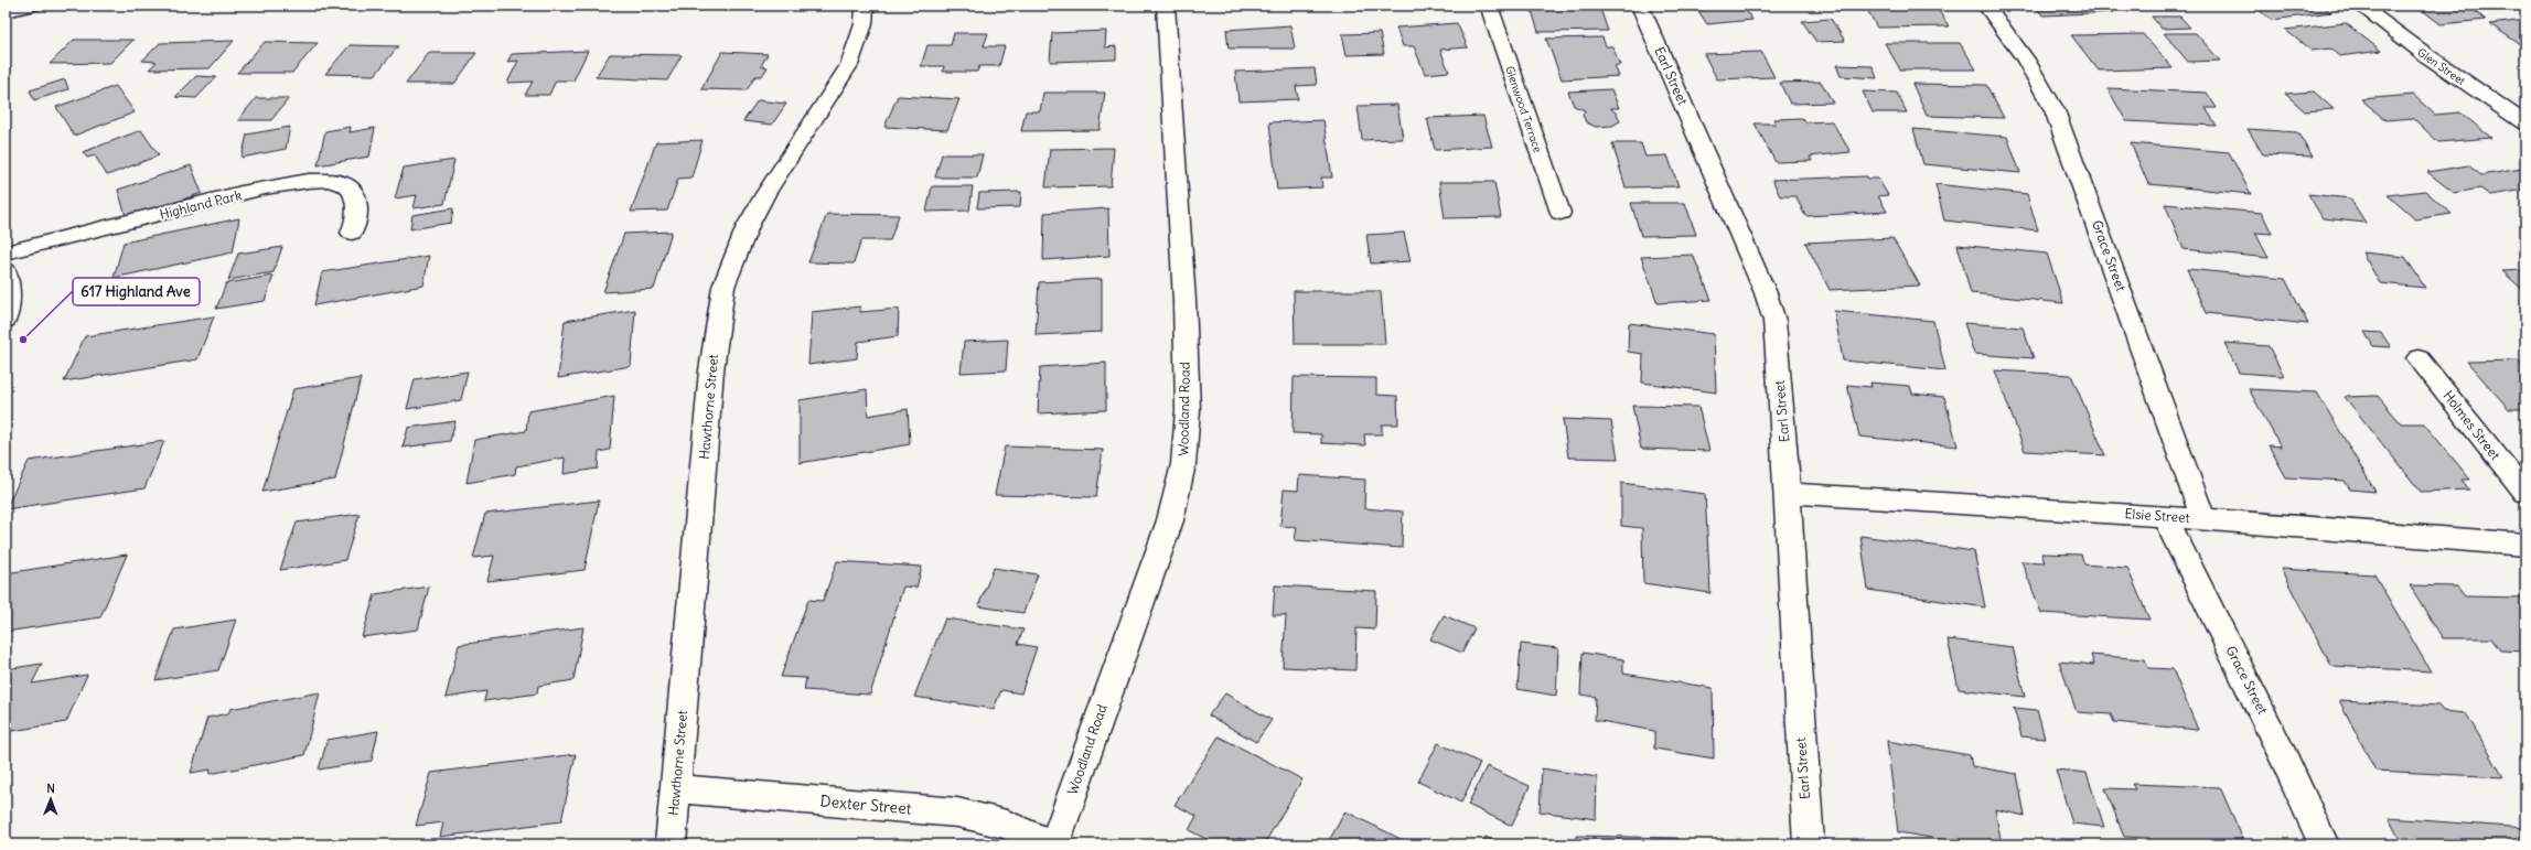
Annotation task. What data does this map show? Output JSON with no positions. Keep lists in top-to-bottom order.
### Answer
{
  "streets": {
    "street": [
      "Glen Street",
      "Earl Street",
      "Glenwood Terrace",
      "Highland Park",
      "Grace Street",
      "Hawthorne Street",
      "Woodland Road",
      "Holmes Street",
      "Elsie Street",
      "Dexter Street"
    ]
  },
  "crossings": [
    ["Earl Street", "Elsie Street"],
    ["Grace Street", "Elsie Street"],
    ["Hawthorne Street", "Dexter Street"]
  ],
  "places": ["617 Highland Ave"],
  "north": "top"
}
